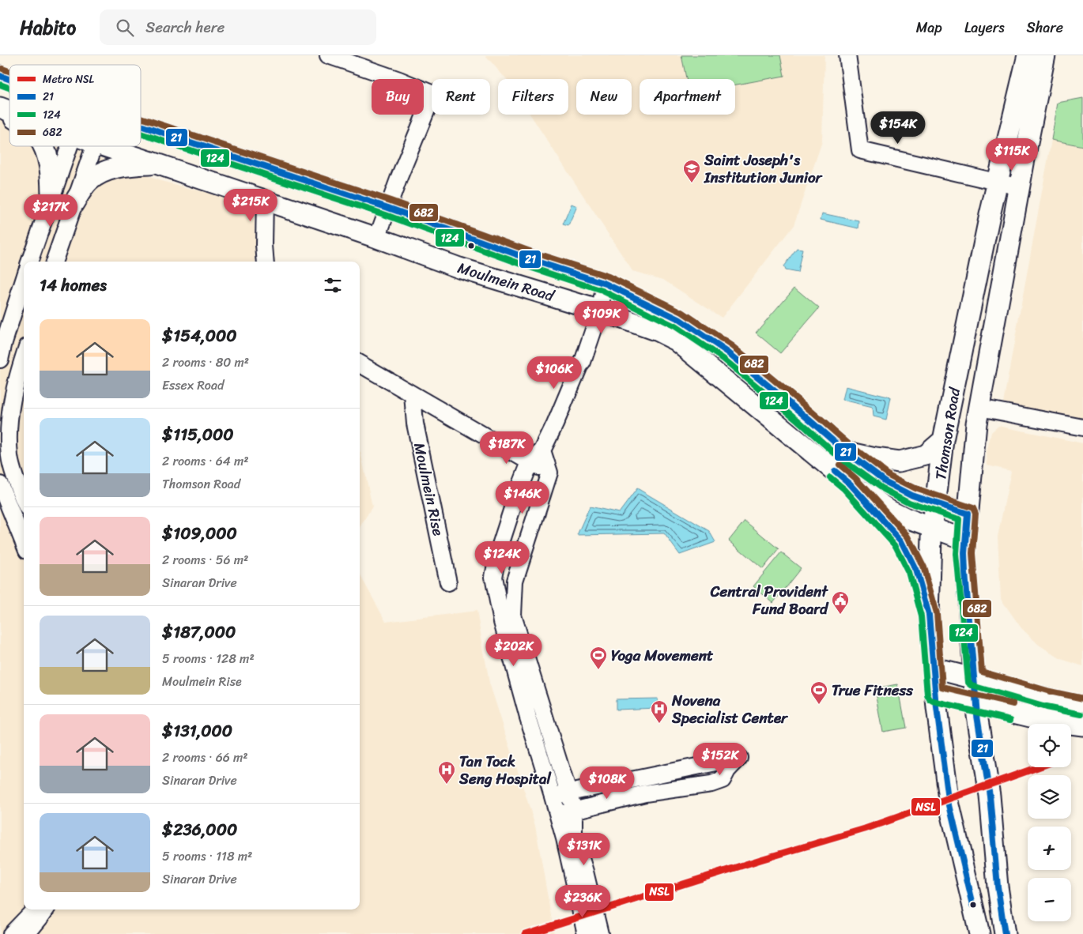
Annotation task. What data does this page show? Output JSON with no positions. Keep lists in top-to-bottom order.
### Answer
{
  "streets": {
    "main road": ["Moulmein Road", "Thomson Road"],
    "street": ["Moulmein Rise"]
  },
  "crossings": [
    ["Moulmein Road", "Thomson Road"]
  ],
  "places": {
    "school or university": ["Saint Joseph's Institution Junior"],
    "public building": ["Central Provident Fund Board"],
    "sports": ["Yoga Movement", "True Fitness"],
    "hospital": ["Novena Specialist Center", "Tan Tock Seng Hospital"]
  },
  "lines": [
    "transit line 682",
    "transit line 21",
    "transit line 124",
    "metro line NSL"
  ],
  "legend": [
    "Metro NSL",
    "21",
    "124",
    "682"
  ],
  "page": {
    "header": "Habito",
    "search": "Search here",
    "nav": ["Map", "Layers", "Share"],
    "chip": [
      "Buy",
      "Rent",
      "Filters",
      "New",
      "Apartment"
    ],
    "price": [
      "$154K",
      "$115K",
      "$215K",
      "$217K",
      "$109K",
      "$106K",
      "$187K",
      "$146K",
      "$124K",
      "$202K",
      "$152K",
      "$108K",
      "$131K",
      "$236K"
    ],
    "heading": "14 homes",
    "list": [
      {
        "name": "$154,000",
        "note": "2 rooms · 80 m² · Essex Road"
      },
      {
        "name": "$115,000",
        "note": "2 rooms · 64 m² · Thomson Road"
      },
      {
        "name": "$109,000",
        "note": "2 rooms · 56 m² · Sinaran Drive"
      },
      {
        "name": "$187,000",
        "note": "5 rooms · 128 m² · Moulmein Rise"
      },
      {
        "name": "$131,000",
        "note": "2 rooms · 66 m² · Sinaran Drive"
      },
      {
        "name": "$236,000",
        "note": "5 rooms · 118 m² · Sinaran Drive"
      }
    ],
    "map_buttons": ["+", "−"]
  }
}
